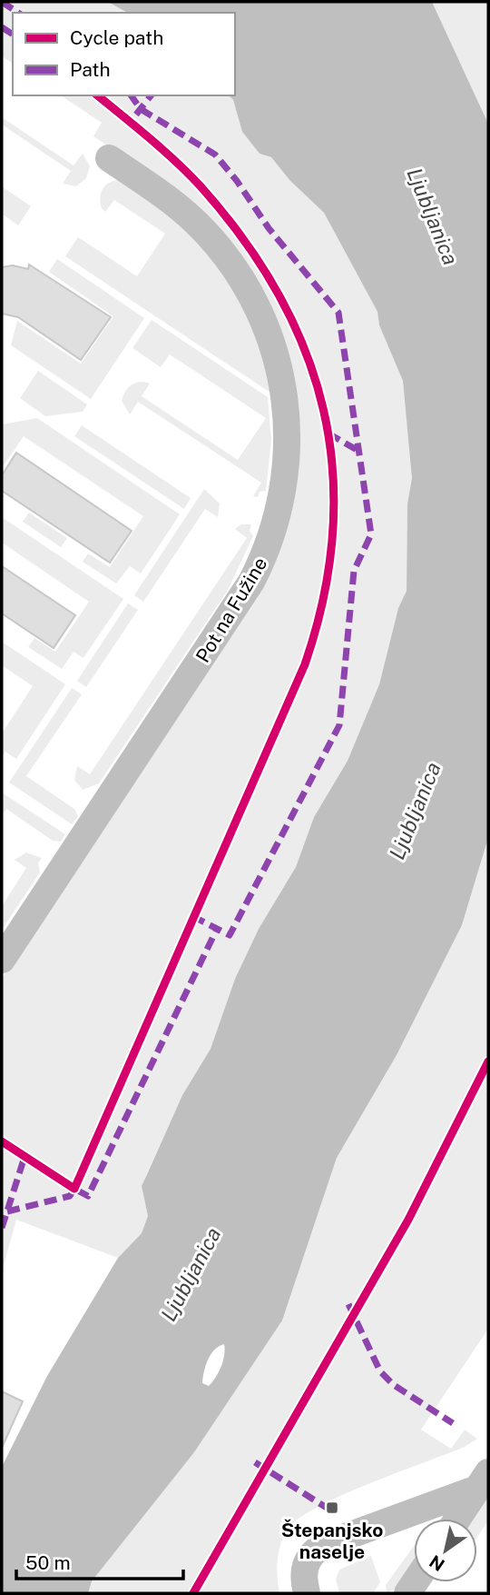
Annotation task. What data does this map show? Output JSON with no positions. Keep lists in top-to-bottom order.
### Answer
{
  "streets": {
    "street": ["Pot na Fužine"]
  },
  "water": ["Ljubljanica"],
  "places": {
    "transit": ["Štepanjsko naselje"]
  },
  "legend": ["Cycle path", "Path"],
  "scale_bar": "50 m",
  "north": "bottom left"
}
